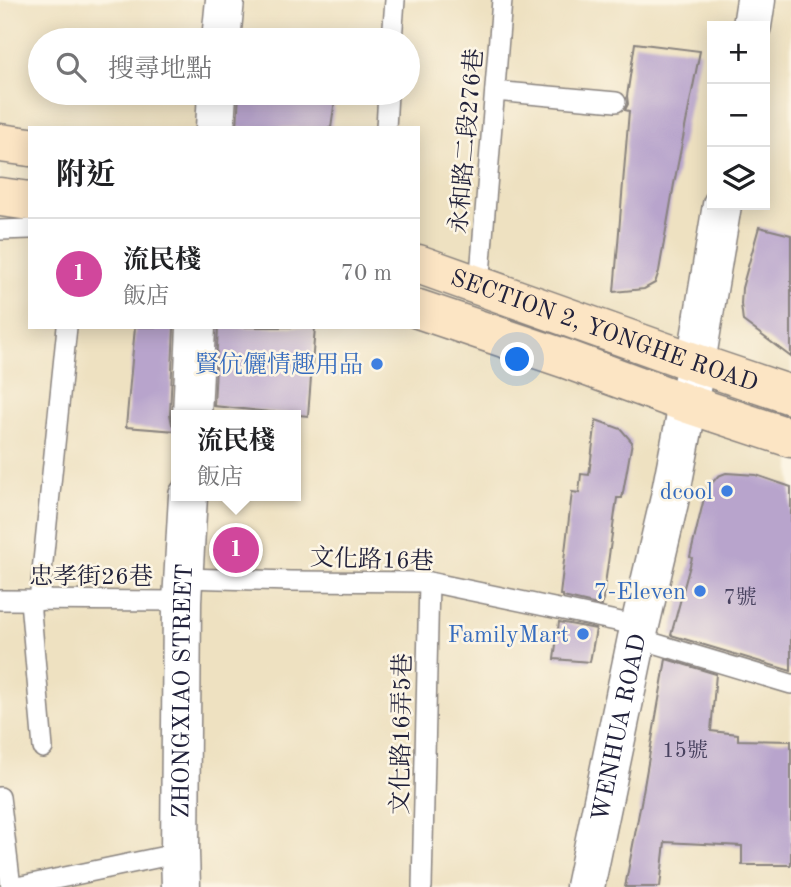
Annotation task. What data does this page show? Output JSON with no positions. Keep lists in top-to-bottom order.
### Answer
{
  "streets": {
    "main road": ["SECTION 2, YONGHE ROAD"],
    "street": ["ZHONGXIAO STREET", "WENHUA ROAD"],
    "lane": [
      "永和路二段276巷",
      "文化路16巷",
      "忠孝街26巷",
      "文化路16弄5巷"
    ]
  },
  "crossings": [
    ["永和路二段276巷", "SECTION 2, YONGHE ROAD"],
    ["SECTION 2, YONGHE ROAD", "WENHUA ROAD"],
    ["文化路16巷", "忠孝街26巷"],
    ["文化路16巷", "ZHONGXIAO STREET"],
    ["文化路16巷", "WENHUA ROAD"],
    ["文化路16巷", "文化路16弄5巷"],
    ["忠孝街26巷", "ZHONGXIAO STREET"]
  ],
  "places": [
    "賢伉儷情趣用品",
    "dcool",
    "7-Eleven",
    "FamilyMart"
  ],
  "house_numbers": ["7號", "15號"],
  "page": {
    "map_buttons": ["+", "−"],
    "search": "搜尋地點",
    "heading": "附近",
    "list": [
      {
        "mark": "1",
        "name": "流民棧",
        "note": "飯店",
        "value": "70 m"
      }
    ],
    "popup": ["流民棧", "飯店"],
    "pins": "1"
  }
}
